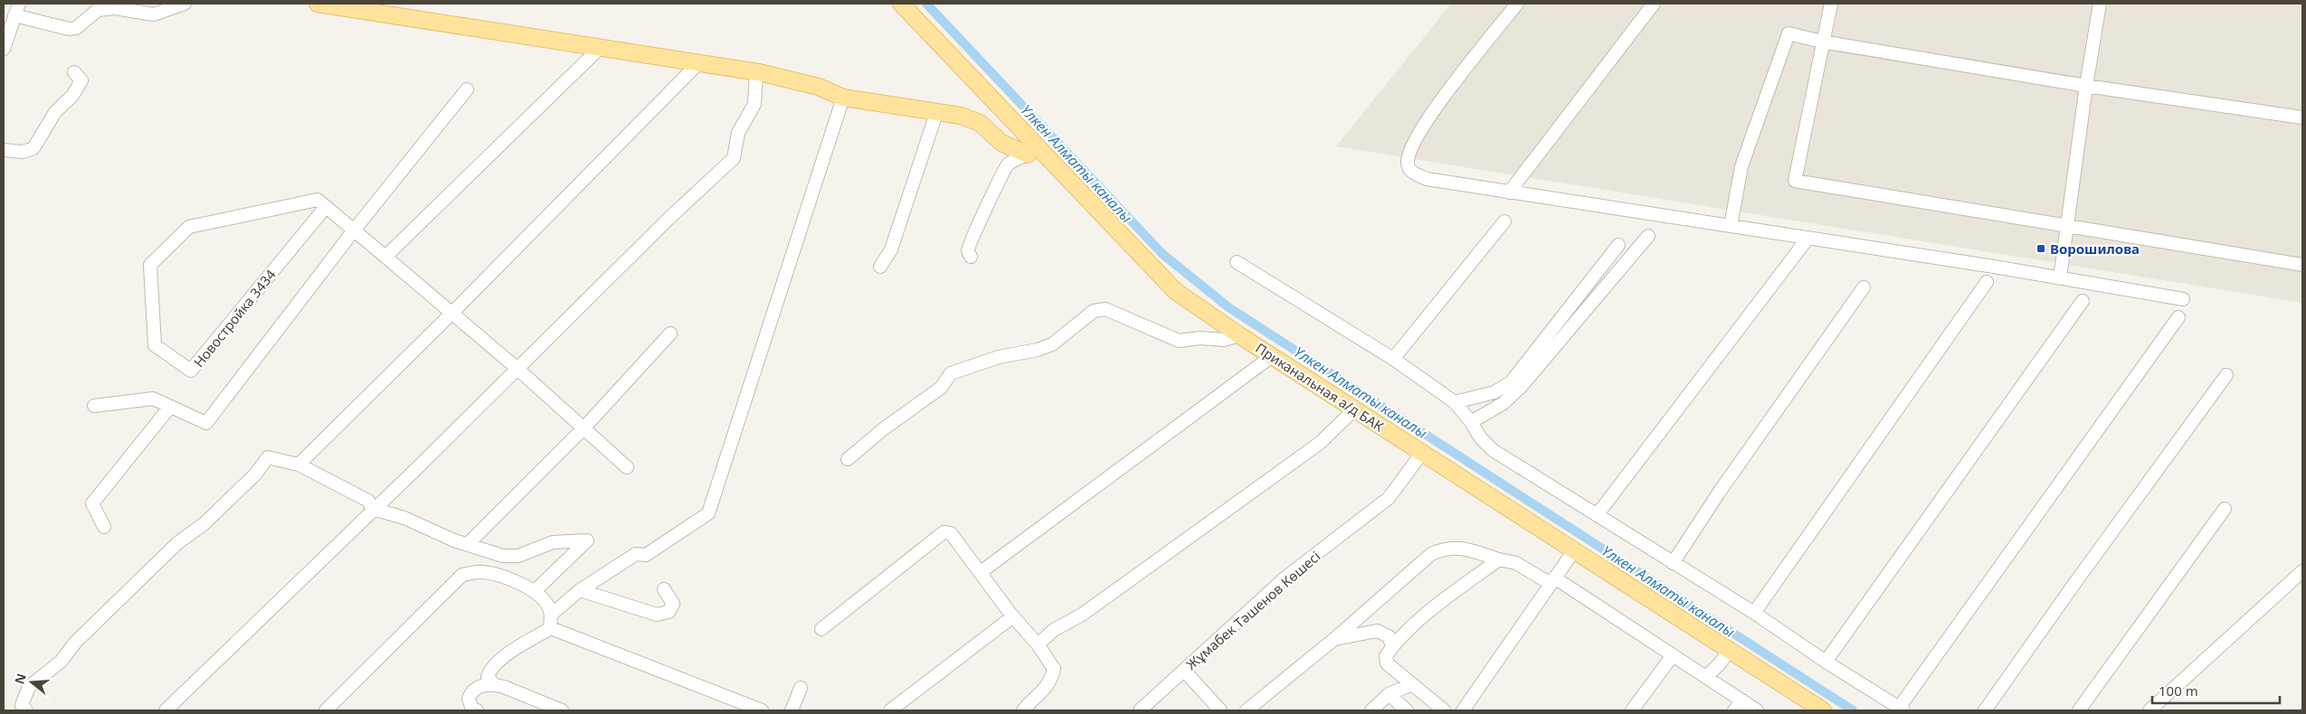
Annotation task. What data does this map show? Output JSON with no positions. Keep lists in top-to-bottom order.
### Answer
{
  "streets": {
    "main road": ["Приканальная а/д БАК"],
    "street": ["Новостройка 3434", "Жұмабек Тәшенов Көшесі"]
  },
  "crossings": [
    ["Приканальная а/д БАК", "Жұмабек Тәшенов Көшесі"]
  ],
  "water": ["Үлкен Алматы каналы"],
  "places": {
    "transit": ["Ворошилова"]
  },
  "scale_bar": "100 m",
  "north": "left"
}
